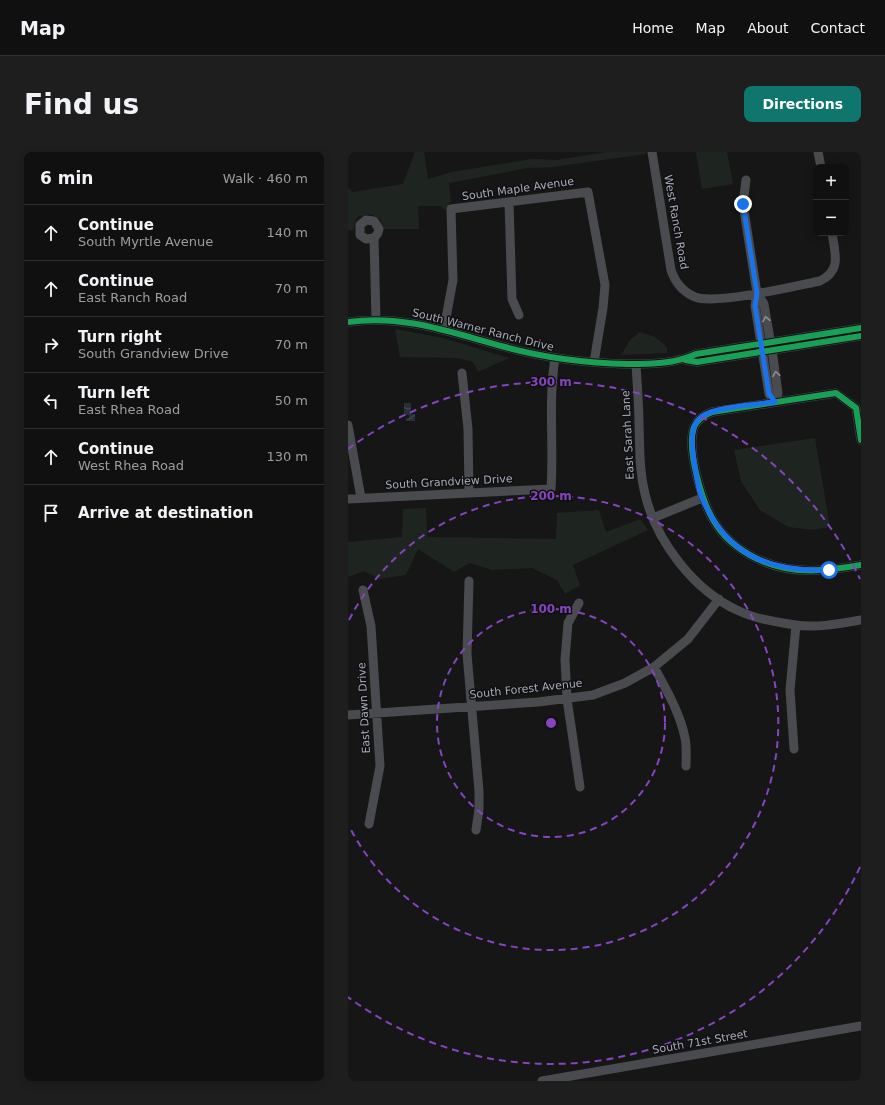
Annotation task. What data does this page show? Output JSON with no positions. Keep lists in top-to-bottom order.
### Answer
{
  "streets": {
    "street": [
      "South Maple Avenue",
      "West Ranch Road",
      "South Warner Ranch Drive",
      "East Sarah Lane",
      "South Grandview Drive",
      "South Forest Avenue",
      "East Dawn Drive",
      "South 71st Street"
    ]
  },
  "crossings": [
    ["South Maple Avenue", "South Warner Ranch Drive"],
    ["South Warner Ranch Drive", "East Sarah Lane"],
    ["South Warner Ranch Drive", "South Grandview Drive"],
    ["East Sarah Lane", "South Forest Avenue"],
    ["South Forest Avenue", "East Dawn Drive"]
  ],
  "page": {
    "header": "Map",
    "nav": [
      "Home",
      "Map",
      "About",
      "Contact"
    ],
    "buttons": "Directions",
    "title": "Find us",
    "heading": ["6 min", "Walk · 460 m"],
    "map_buttons": ["+", "−"],
    "list": [
      ["Continue", "South Myrtle Avenue", "140 m"],
      ["Continue", "East Ranch Road", "70 m"],
      ["Turn right", "South Grandview Drive", "70 m"],
      ["Turn left", "East Rhea Road", "50 m"],
      ["Continue", "West Rhea Road", "130 m"],
      "Arrive at destination"
    ]
  },
  "rings": ["300 m", "200 m", "100 m"]
}
